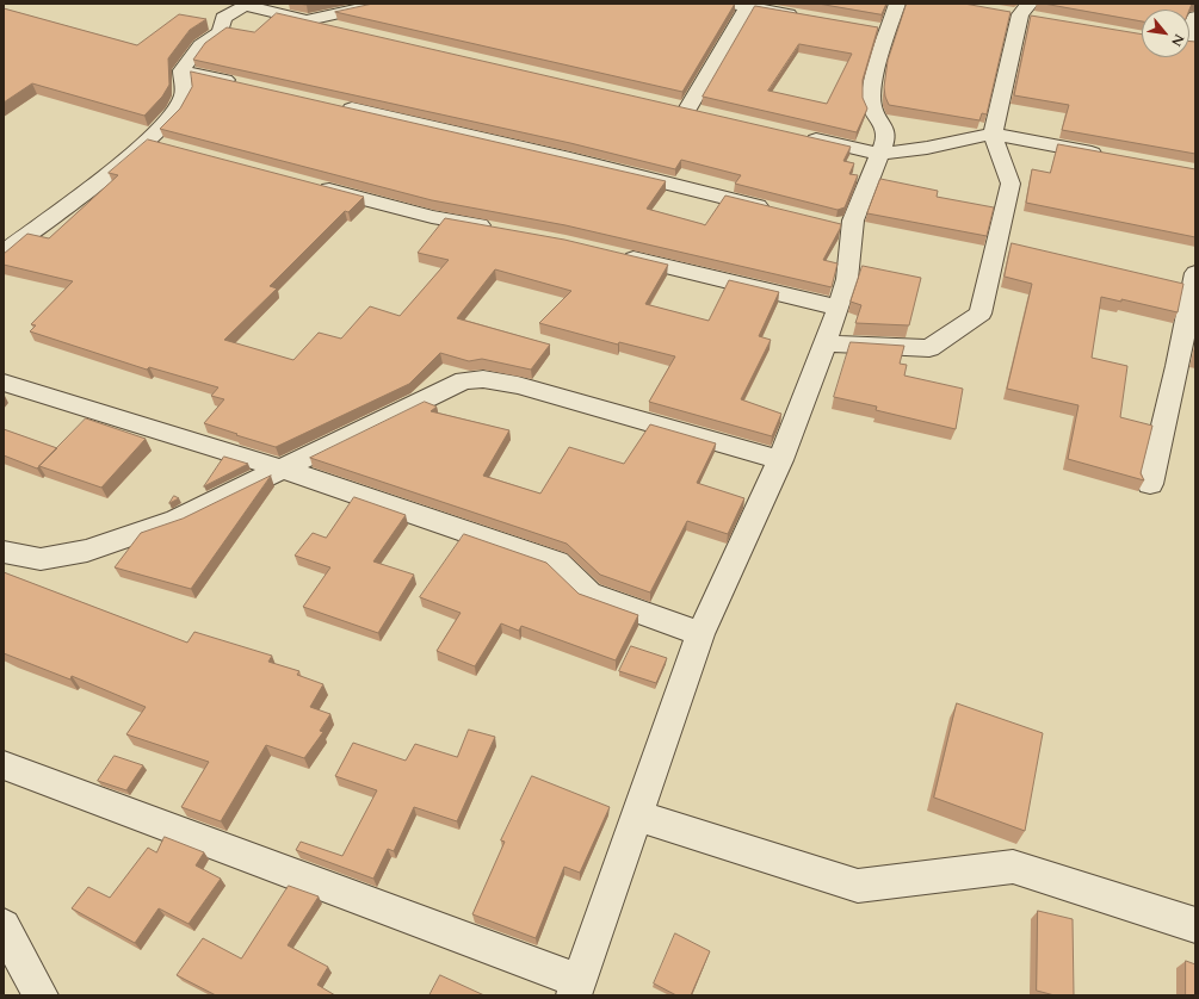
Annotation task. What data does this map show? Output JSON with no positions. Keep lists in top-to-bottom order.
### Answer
{
  "north": "bottom right"
}
